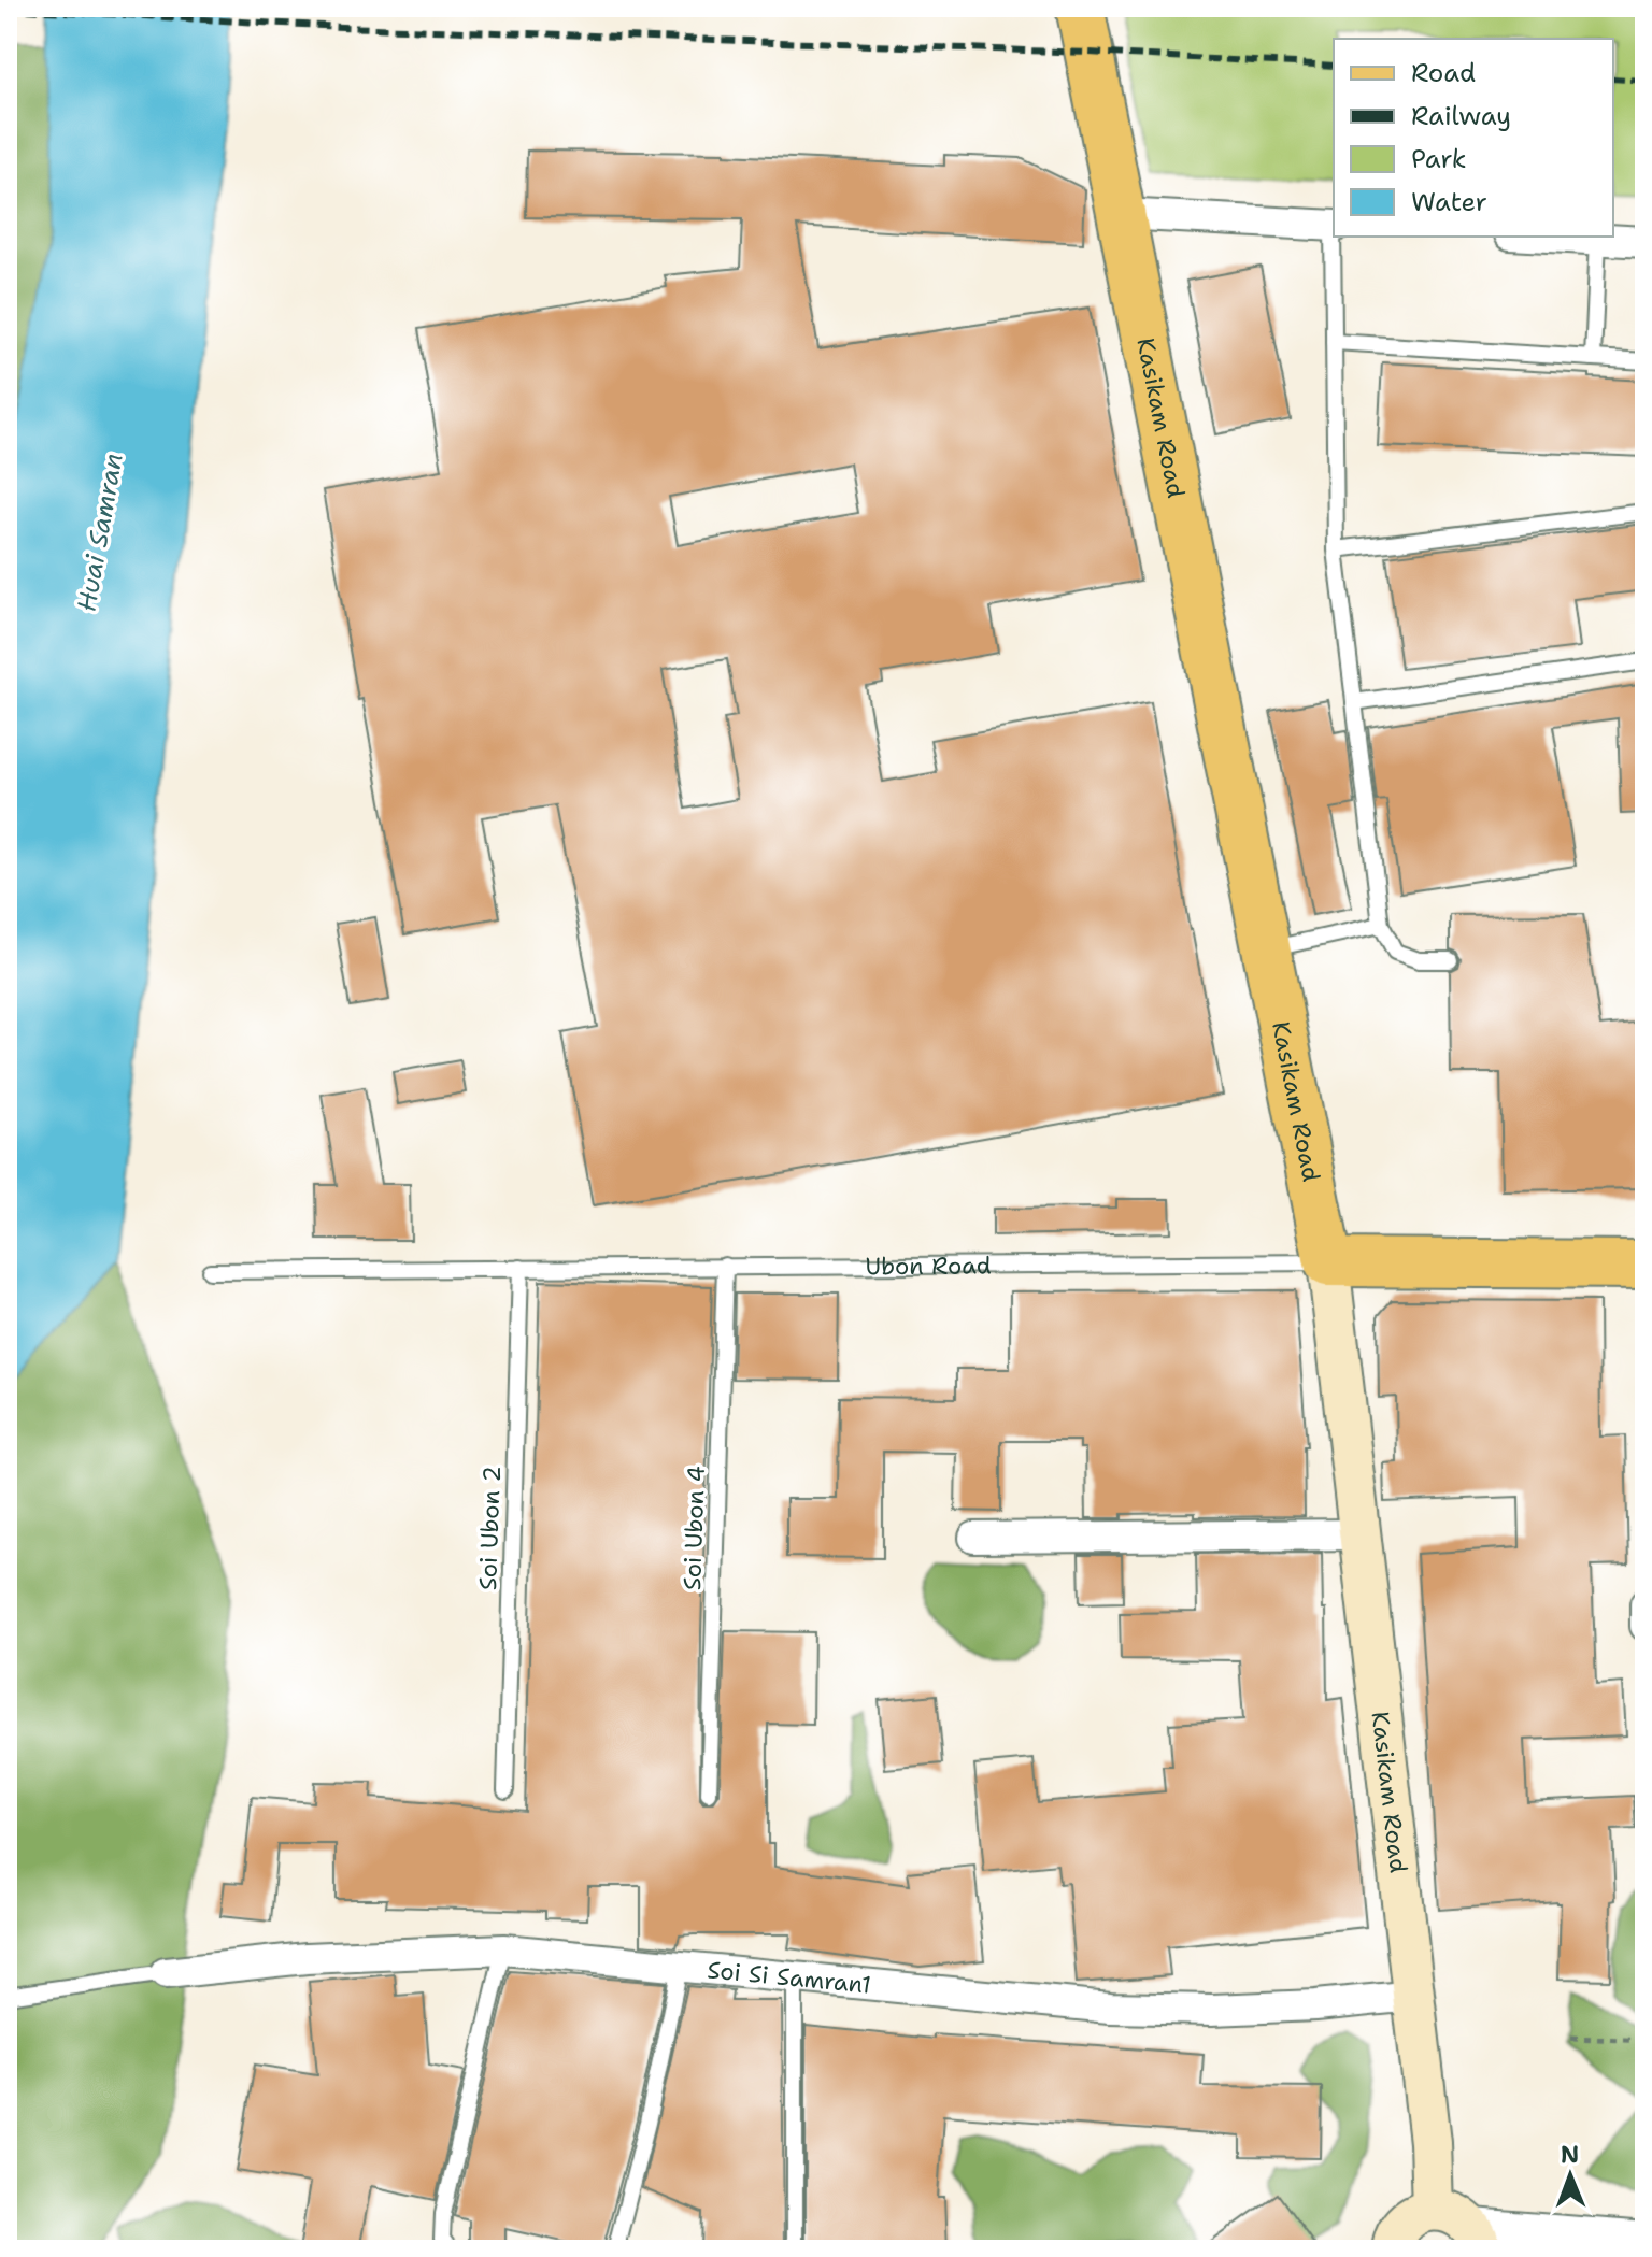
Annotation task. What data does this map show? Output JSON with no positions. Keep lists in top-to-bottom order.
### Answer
{
  "streets": {
    "main road": ["Kasikam Road", "Ubon Road"],
    "street": ["Soi Si Samran1"],
    "lane": ["Soi Ubon 2", "Soi Ubon 4"]
  },
  "crossings": [
    ["Kasikam Road", "Ubon Road"],
    ["Kasikam Road", "Soi Si Samran1"],
    ["Ubon Road", "Soi Ubon 2"],
    ["Ubon Road", "Soi Ubon 4"]
  ],
  "water": ["Huai Samran"],
  "legend": [
    "Road",
    "Railway",
    "Park",
    "Water"
  ],
  "north": "top"
}
